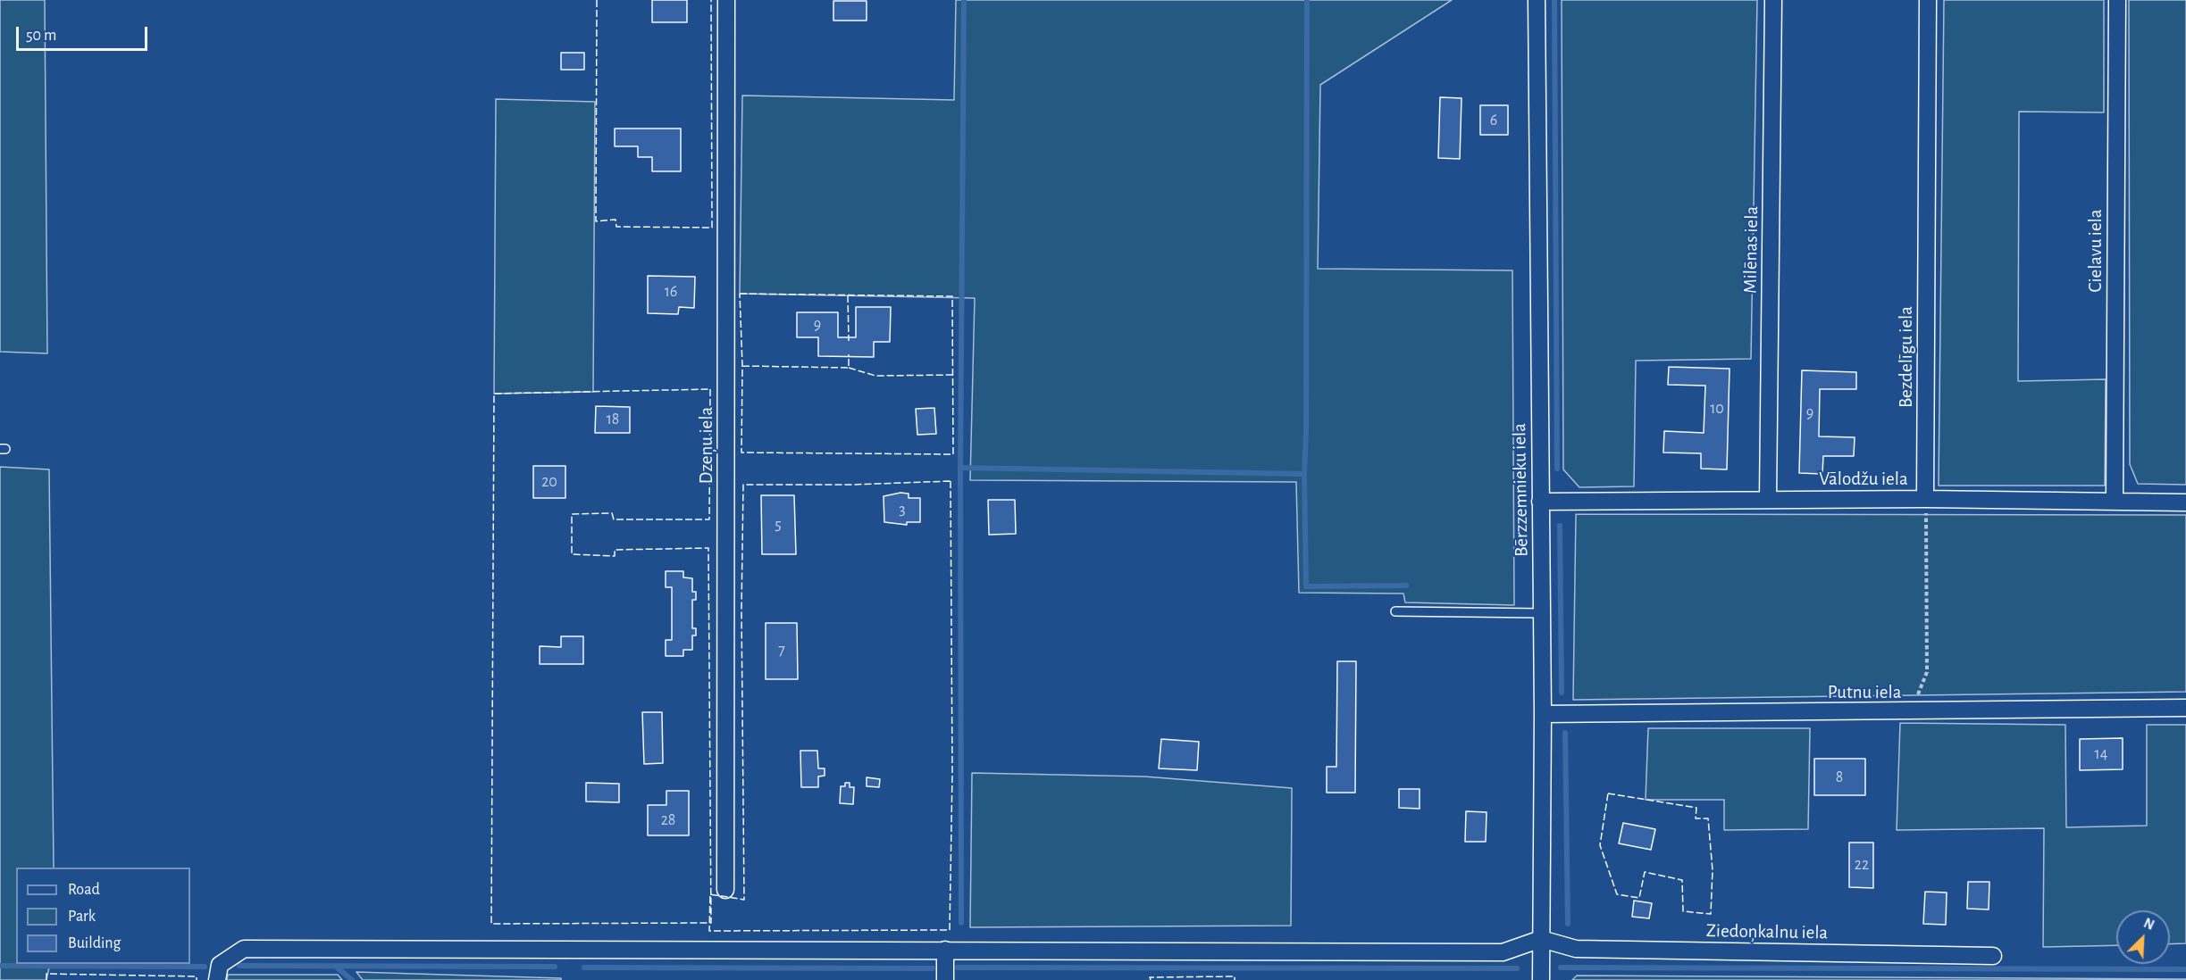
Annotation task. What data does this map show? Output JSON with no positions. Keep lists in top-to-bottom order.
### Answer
{
  "streets": {
    "street": [
      "Milēnas iela",
      "Cielavu iela",
      "Bezdelīgu iela",
      "Dzeņu iela",
      "Vālodžu iela",
      "Bērzzemnieku iela",
      "Putnu iela",
      "Ziedoņkalnu iela"
    ]
  },
  "crossings": [
    ["Milēnas iela", "Vālodžu iela"],
    ["Cielavu iela", "Vālodžu iela"],
    ["Bezdelīgu iela", "Vālodžu iela"],
    ["Vālodžu iela", "Bērzzemnieku iela"],
    ["Bērzzemnieku iela", "Putnu iela"],
    ["Bērzzemnieku iela", "Ziedoņkalnu iela"]
  ],
  "house_numbers": [
    "6",
    "16",
    "9",
    "10",
    "9",
    "18",
    "20",
    "3",
    "5",
    "7",
    "14",
    "8",
    "28",
    "22"
  ],
  "legend": ["Road", "Park", "Building"],
  "scale_bar": "50 m",
  "north": "top right"
}
